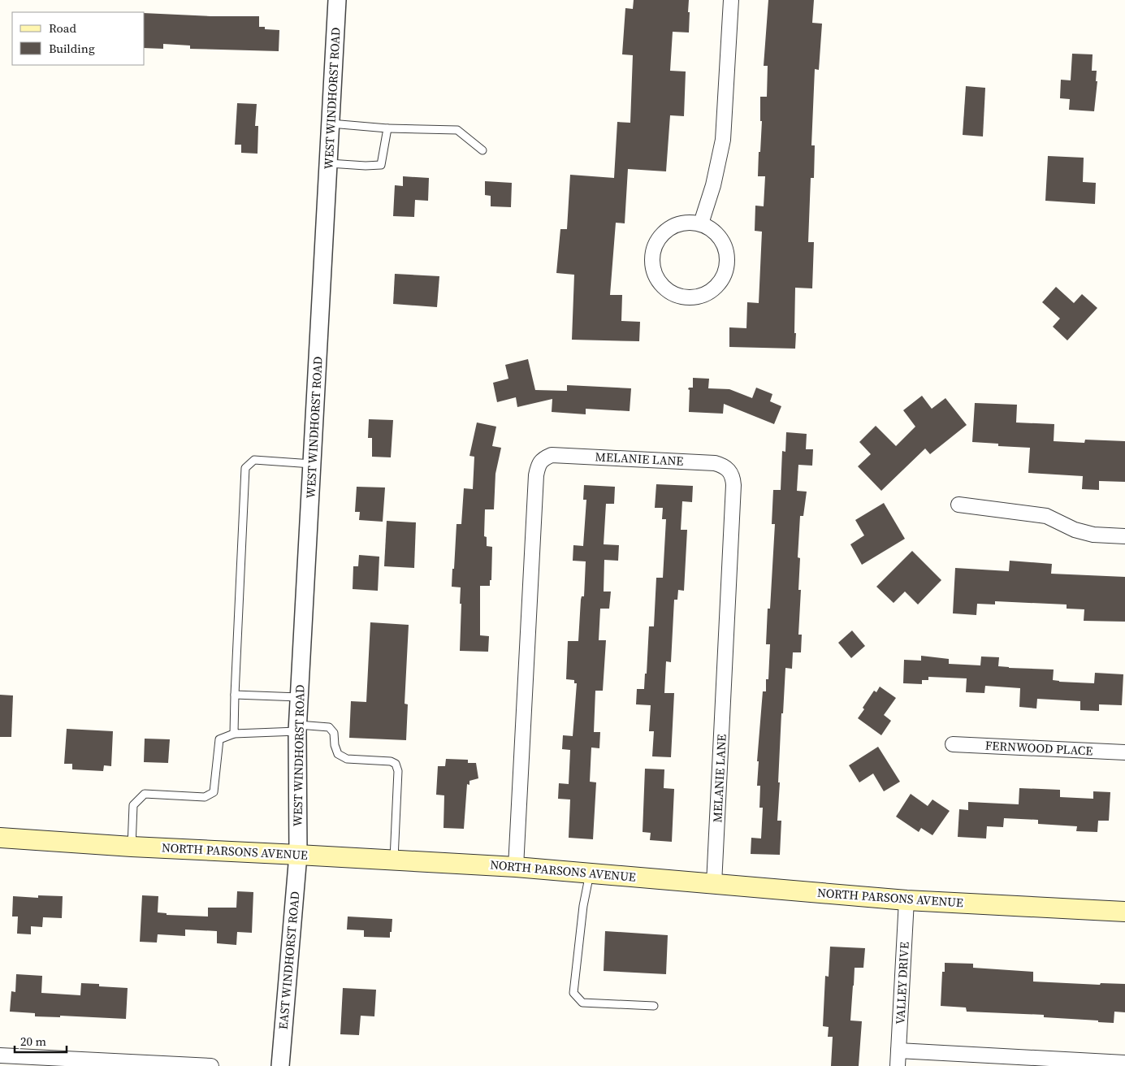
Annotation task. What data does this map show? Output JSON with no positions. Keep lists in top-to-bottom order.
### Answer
{
  "streets": {
    "main road": ["NORTH PARSONS AVENUE"],
    "street": [
      "WEST WINDHORST ROAD",
      "MELANIE LANE",
      "FERNWOOD PLACE",
      "EAST WINDHORST ROAD",
      "VALLEY DRIVE"
    ]
  },
  "crossings": [
    ["WEST WINDHORST ROAD", "NORTH PARSONS AVENUE"],
    ["WEST WINDHORST ROAD", "EAST WINDHORST ROAD"],
    ["MELANIE LANE", "NORTH PARSONS AVENUE"],
    ["NORTH PARSONS AVENUE", "EAST WINDHORST ROAD"],
    ["NORTH PARSONS AVENUE", "VALLEY DRIVE"]
  ],
  "legend": ["Road", "Building"],
  "scale_bar": "20 m"
}
